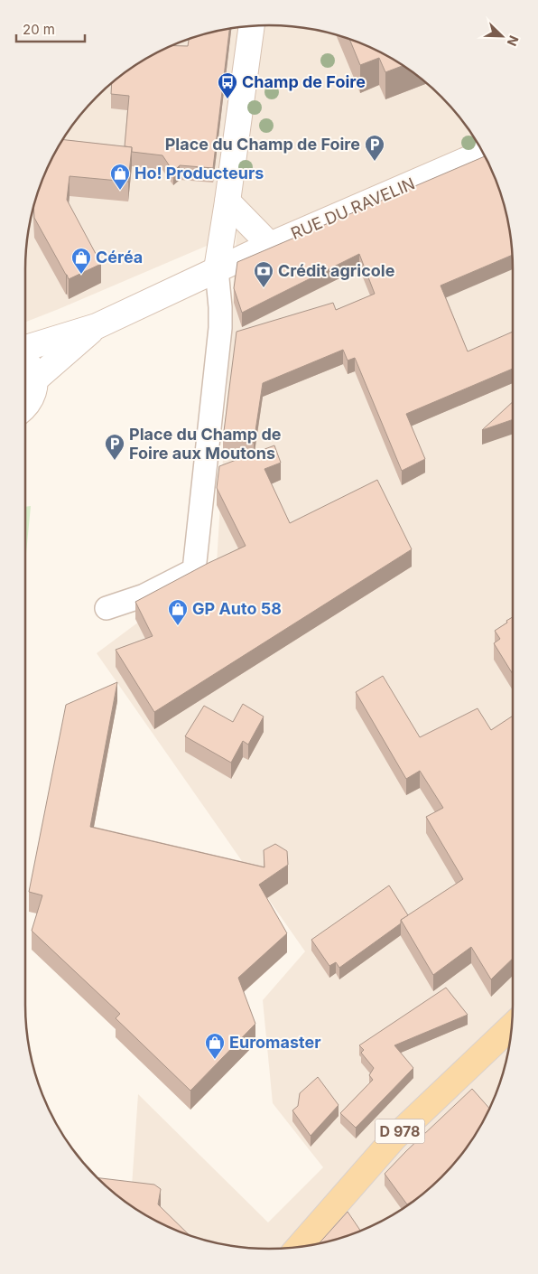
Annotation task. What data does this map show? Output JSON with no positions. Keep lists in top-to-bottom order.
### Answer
{
  "streets": {
    "main road": ["RUE DU RAVELIN", "D 978"]
  },
  "places": {
    "bus stop": ["Champ de Foire"],
    "parking": ["Place du Champ de Foire", "Place du Champ de Foire aux Moutons"],
    "shop": [
      "Ho! Producteurs",
      "Céréa",
      "GP Auto 58",
      "Euromaster"
    ],
    "bank": ["Crédit agricole"]
  },
  "scale_bar": "20 m",
  "north": "bottom right"
}
